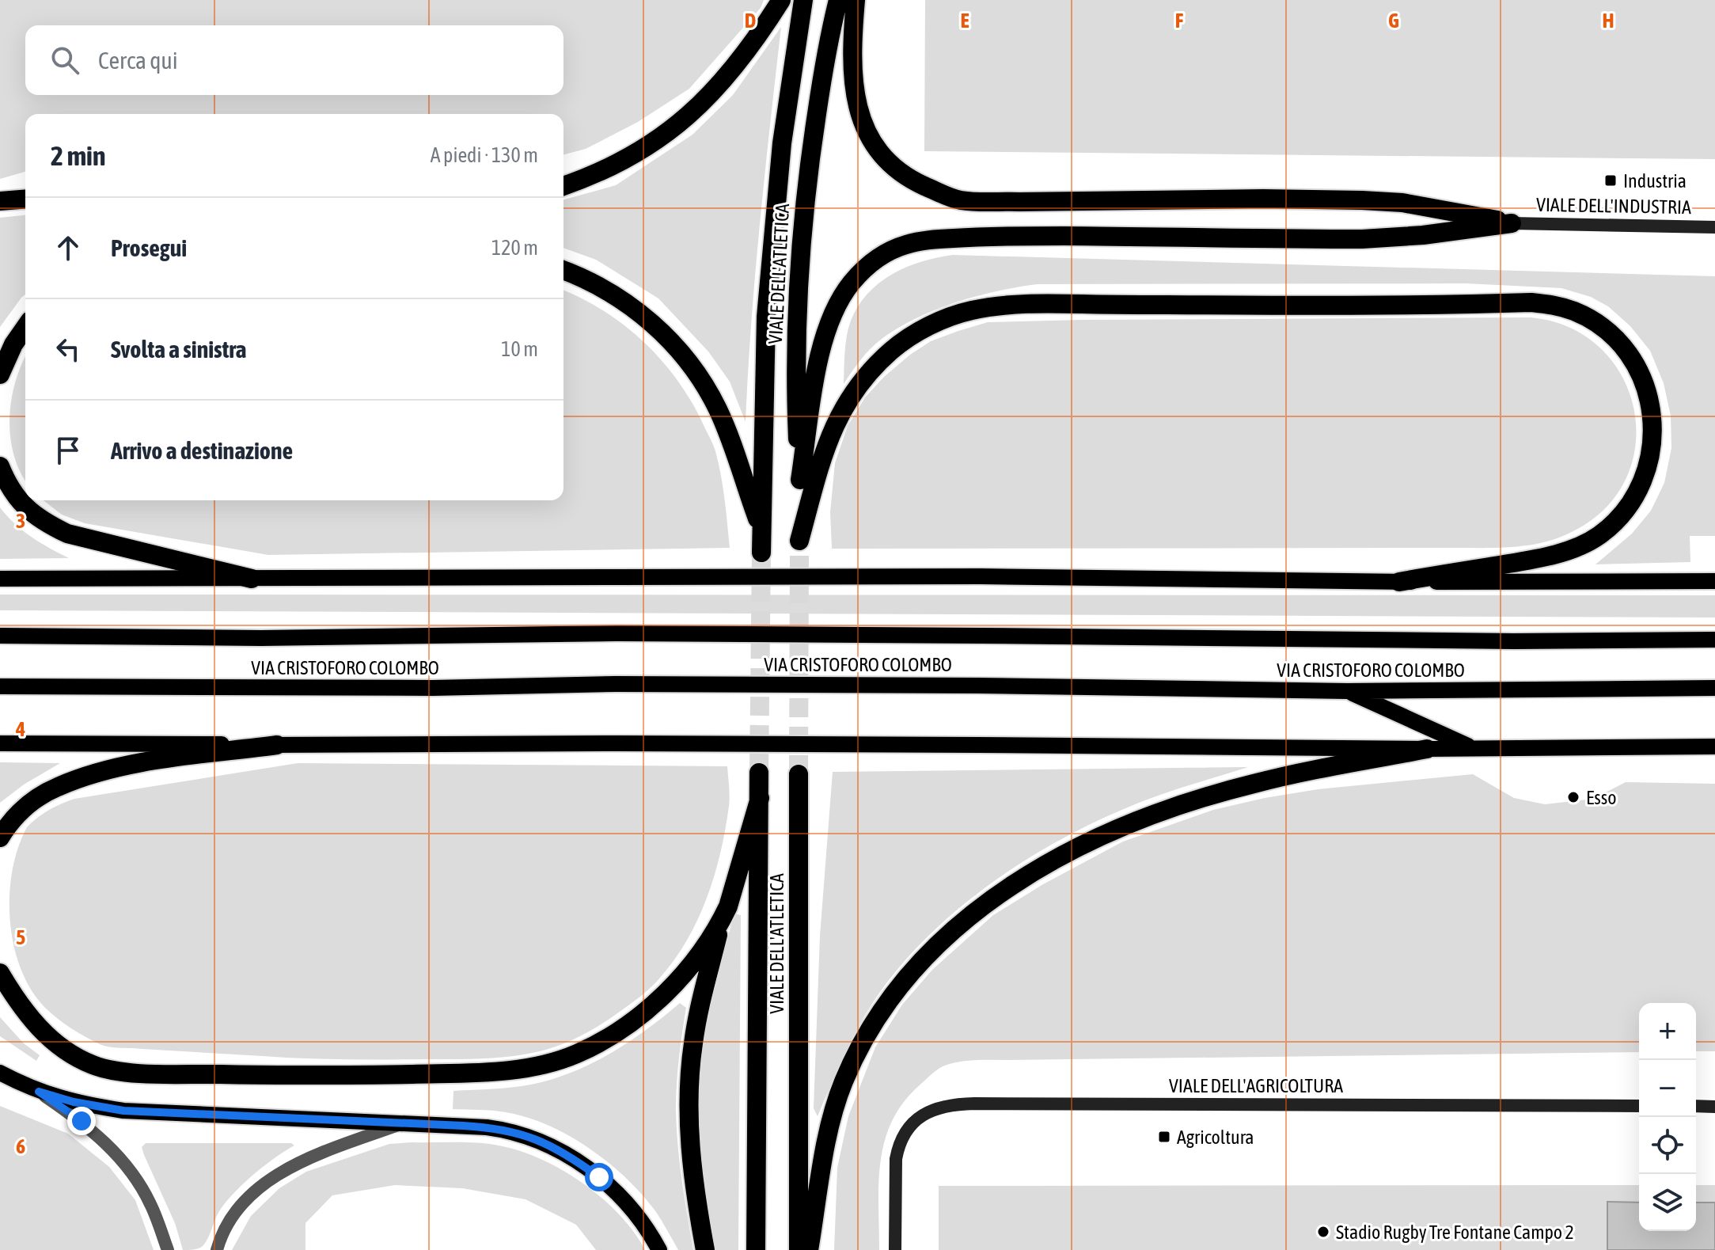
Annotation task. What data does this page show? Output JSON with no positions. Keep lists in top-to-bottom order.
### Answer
{
  "streets": {
    "highway": ["VIALE DELL'ATLETICA"],
    "main road": ["VIALE DELL'INDUSTRIA", "VIA CRISTOFORO COLOMBO", "VIALE DELL'AGRICOLTURA"]
  },
  "places": {
    "transit": ["Industria", "Agricoltura"],
    "other": ["Esso", "Stadio Rugby Tre Fontane Campo 2"]
  },
  "page": {
    "search": "Cerca qui",
    "heading": ["2 min", "A piedi · 130 m"],
    "list": [
      ["Prosegui", "120 m"],
      ["Svolta a sinistra", "10 m"],
      "Arrivo a destinazione"
    ],
    "map_buttons": ["+", "−"]
  },
  "grid": {
    "columns": [
      "D",
      "E",
      "F",
      "G",
      "H"
    ],
    "rows": [
      "3",
      "4",
      "5",
      "6"
    ]
  }
}
